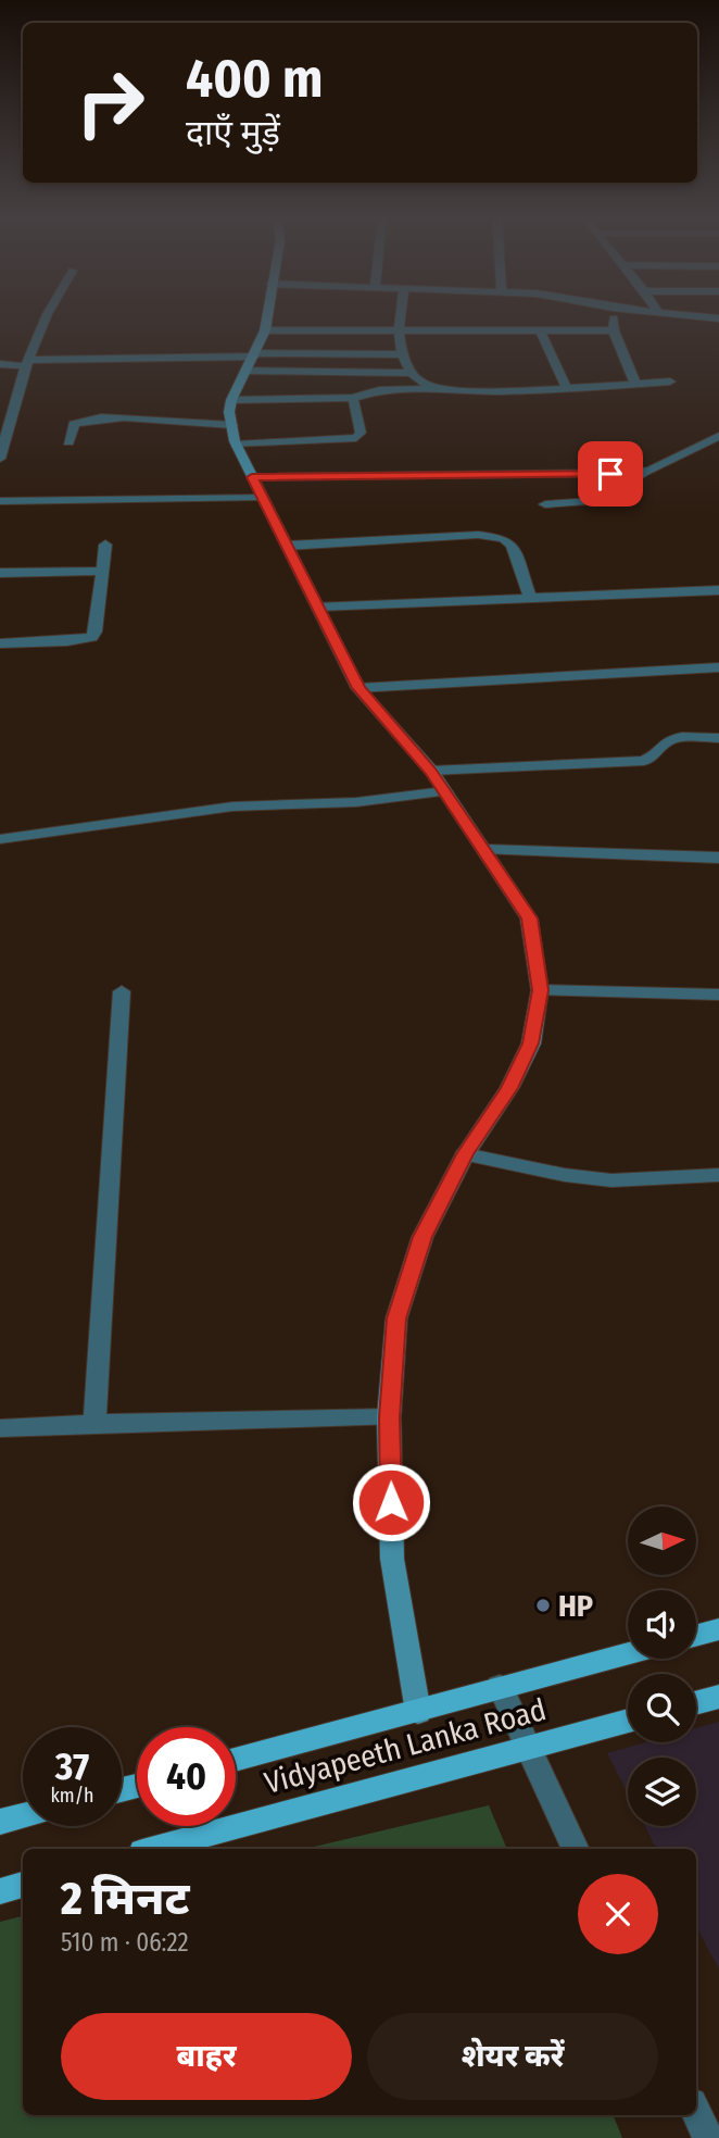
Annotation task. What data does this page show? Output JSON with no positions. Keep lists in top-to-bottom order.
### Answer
{
  "streets": {
    "main road": ["Vidyapeeth Lanka Road"]
  },
  "places": ["HP"],
  "north": "right",
  "page": {
    "turn": ["400 m", "दाएँ मुड़ें"],
    "speed": "37 km/h",
    "limit": "40",
    "heading": ["2 मिनट", "510 m · 06:22"],
    "buttons": ["बाहर", "शेयर करें"]
  }
}
